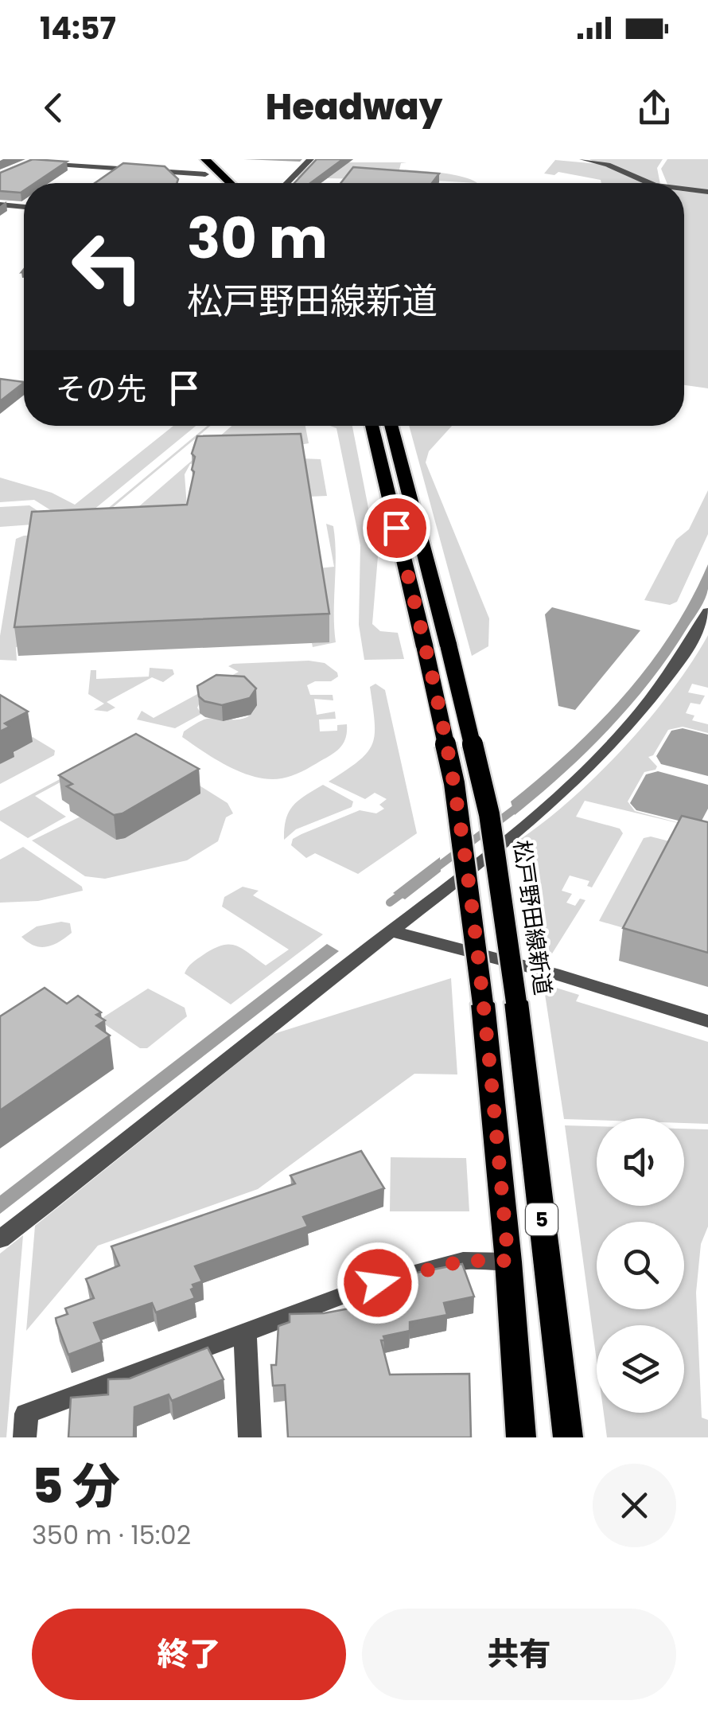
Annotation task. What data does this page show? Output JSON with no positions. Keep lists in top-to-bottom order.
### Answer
{
  "streets": {
    "main road": ["松戸野田線新道", "5"]
  },
  "page": {
    "status": "14:57",
    "header": "Headway",
    "turn": ["30 m", "松戸野田線新道"],
    "then": "その先",
    "heading": ["5 分", "350 m · 15:02"],
    "buttons": ["終了", "共有"]
  }
}
